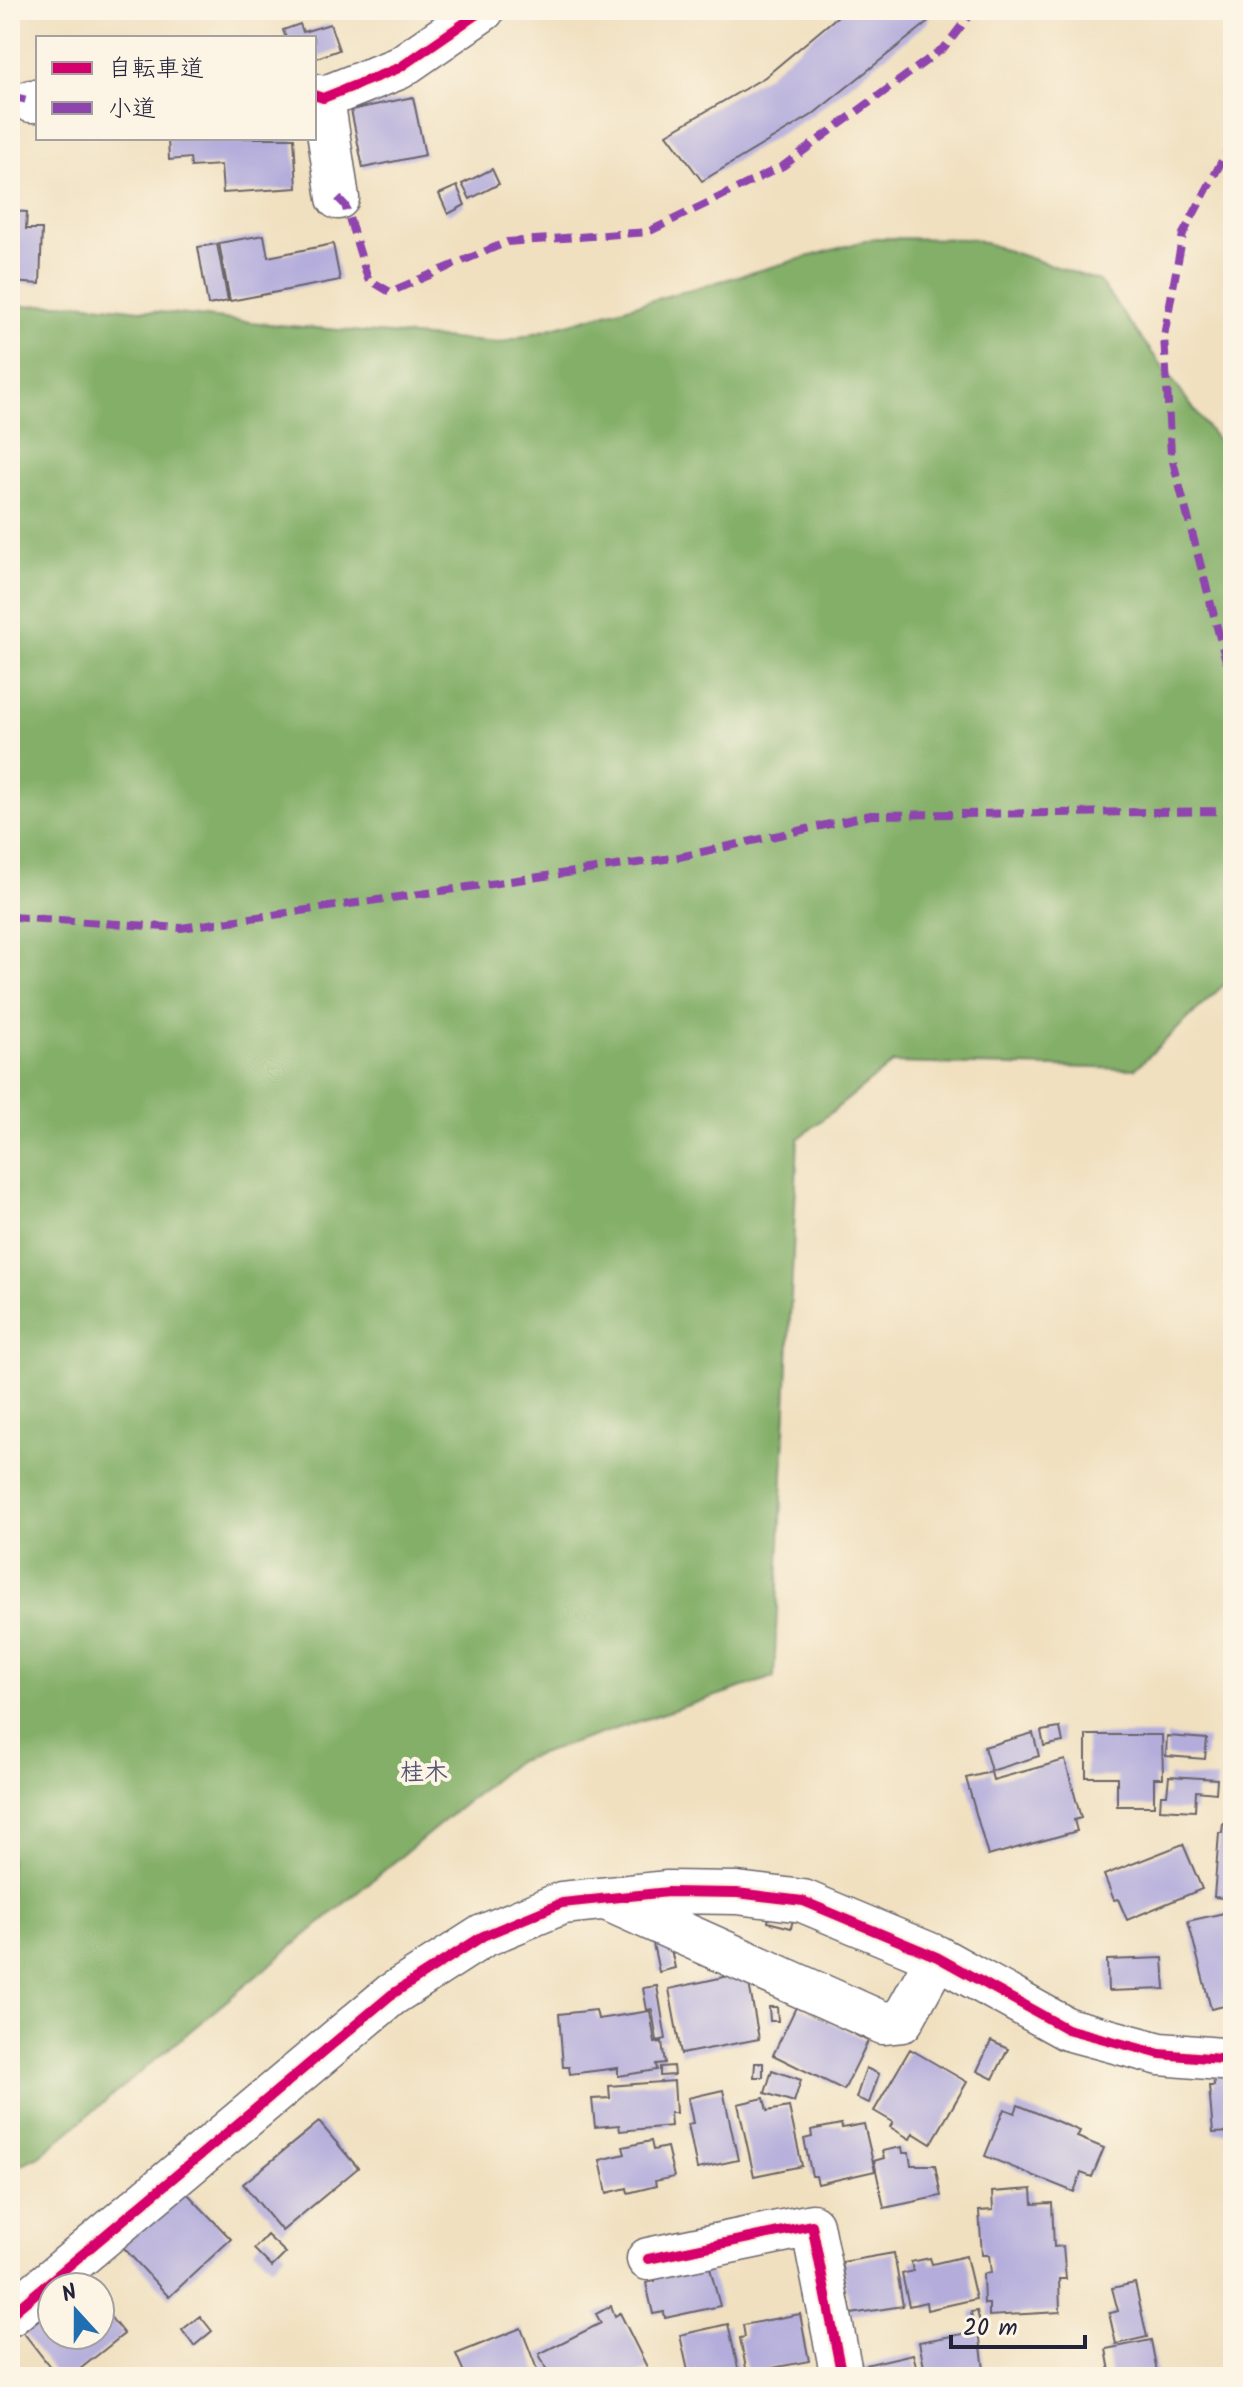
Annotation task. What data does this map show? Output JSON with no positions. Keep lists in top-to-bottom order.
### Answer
{
  "districts": ["桂木"],
  "legend": ["自転車道", "小道"],
  "scale_bar": "20 m",
  "north": "top"
}
